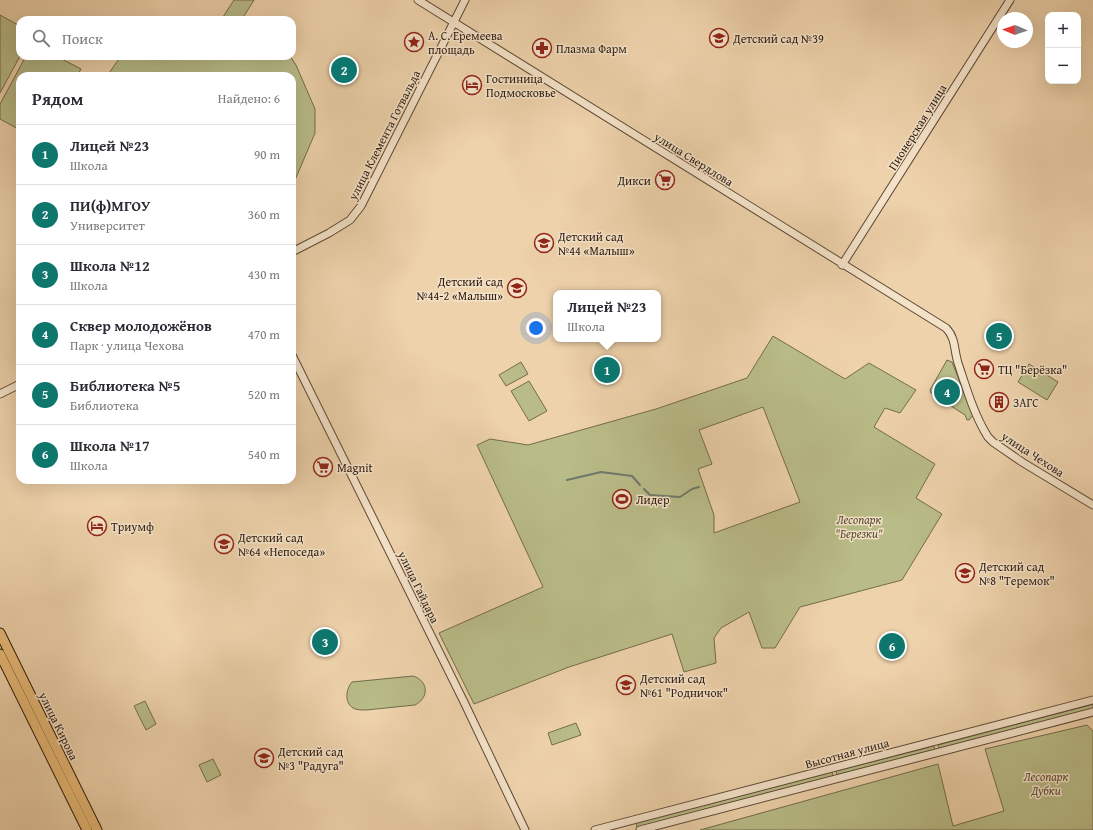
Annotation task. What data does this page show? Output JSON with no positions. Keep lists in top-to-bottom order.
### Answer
{
  "streets": {
    "main road": ["улица Кирова"],
    "street": [
      "Пионерская улица",
      "улица Клемента Готвальда",
      "улица Свердлова",
      "улица Чехова",
      "улица Гайдара",
      "Высотная улица"
    ]
  },
  "crossings": [
    ["Пионерская улица", "улица Свердлова"],
    ["улица Клемента Готвальда", "улица Свердлова"],
    ["улица Свердлова", "улица Чехова"]
  ],
  "parks": ["Лесопарк \"Березки\"", "Лесопарк Дубки"],
  "places": {
    "school or university": [
      "Детский сад №39",
      "Детский сад №44 «Малыш»",
      "Детский сад №44-2 «Малыш»",
      "Детский сад №64 «Непоседа»",
      "Детский сад №8 \"Теремок\"",
      "Детский сад №61 \"Родничок\"",
      "Детский сад №3 \"Радуга\""
    ],
    "place": ["А. С. Еремеева площадь"],
    "pharmacy": ["Плазма Фарм"],
    "hotel": ["Гостиница Подмосковье", "Триумф"],
    "supermarket": ["Дикси", "ТЦ \"Берёзка\"", "Magnit"],
    "building": ["ЗАГС"],
    "sports": ["Лидер"]
  },
  "north": "left",
  "page": {
    "map_buttons": ["+", "−"],
    "search": "Поиск",
    "pins": [
      "2",
      "5",
      "1",
      "4",
      "3",
      "6"
    ],
    "heading": ["Рядом", "Найдено: 6"],
    "list": [
      {
        "mark": "1",
        "name": "Лицей №23",
        "note": "Школа",
        "value": "90 m"
      },
      {
        "mark": "2",
        "name": "ПИ(ф)МГОУ",
        "note": "Университет",
        "value": "360 m"
      },
      {
        "mark": "3",
        "name": "Школа №12",
        "note": "Школа",
        "value": "430 m"
      },
      {
        "mark": "4",
        "name": "Сквер молодожёнов",
        "note": "Парк · улица Чехова",
        "value": "470 m"
      },
      {
        "mark": "5",
        "name": "Библиотека №5",
        "note": "Библиотека",
        "value": "520 m"
      },
      {
        "mark": "6",
        "name": "Школа №17",
        "note": "Школа",
        "value": "540 m"
      }
    ],
    "popup": ["Лицей №23", "Школа"]
  }
}
